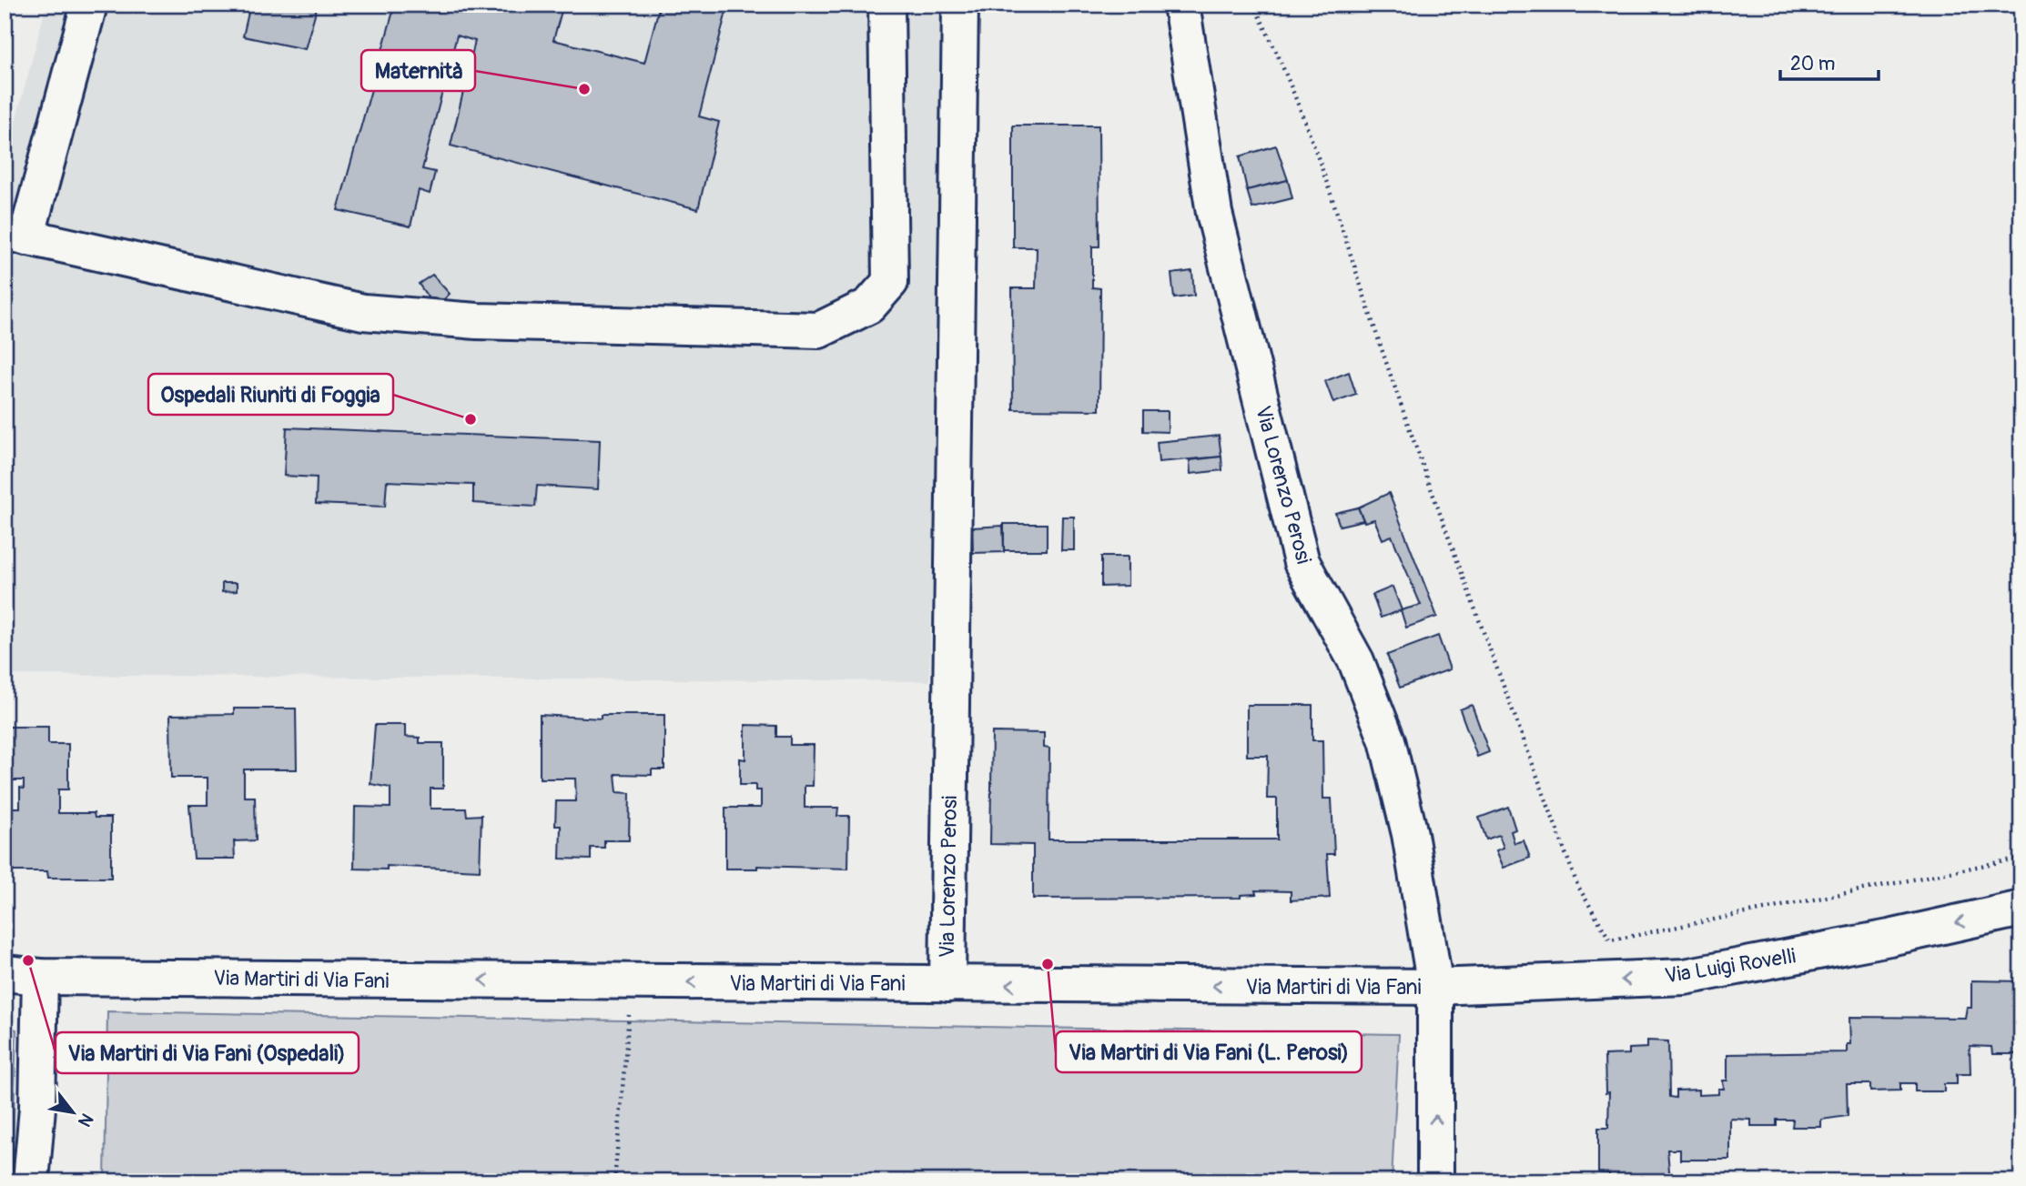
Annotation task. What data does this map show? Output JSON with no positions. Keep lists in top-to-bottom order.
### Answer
{
  "streets": {
    "street": ["Via Lorenzo Perosi", "Via Luigi Rovelli", "Via Martiri di Via Fani"]
  },
  "crossings": [
    ["Via Lorenzo Perosi", "Via Luigi Rovelli"],
    ["Via Lorenzo Perosi", "Via Martiri di Via Fani"],
    ["Via Luigi Rovelli", "Via Martiri di Via Fani"]
  ],
  "one_way": ["Via Luigi Rovelli", "Via Martiri di Via Fani"],
  "places": [
    "Maternità",
    "Ospedali Riuniti di Foggia",
    "Via Martiri di Via Fani (Ospedali)",
    "Via Martiri di Via Fani (L. Perosi)"
  ],
  "scale_bar": "20 m",
  "north": "bottom right"
}
